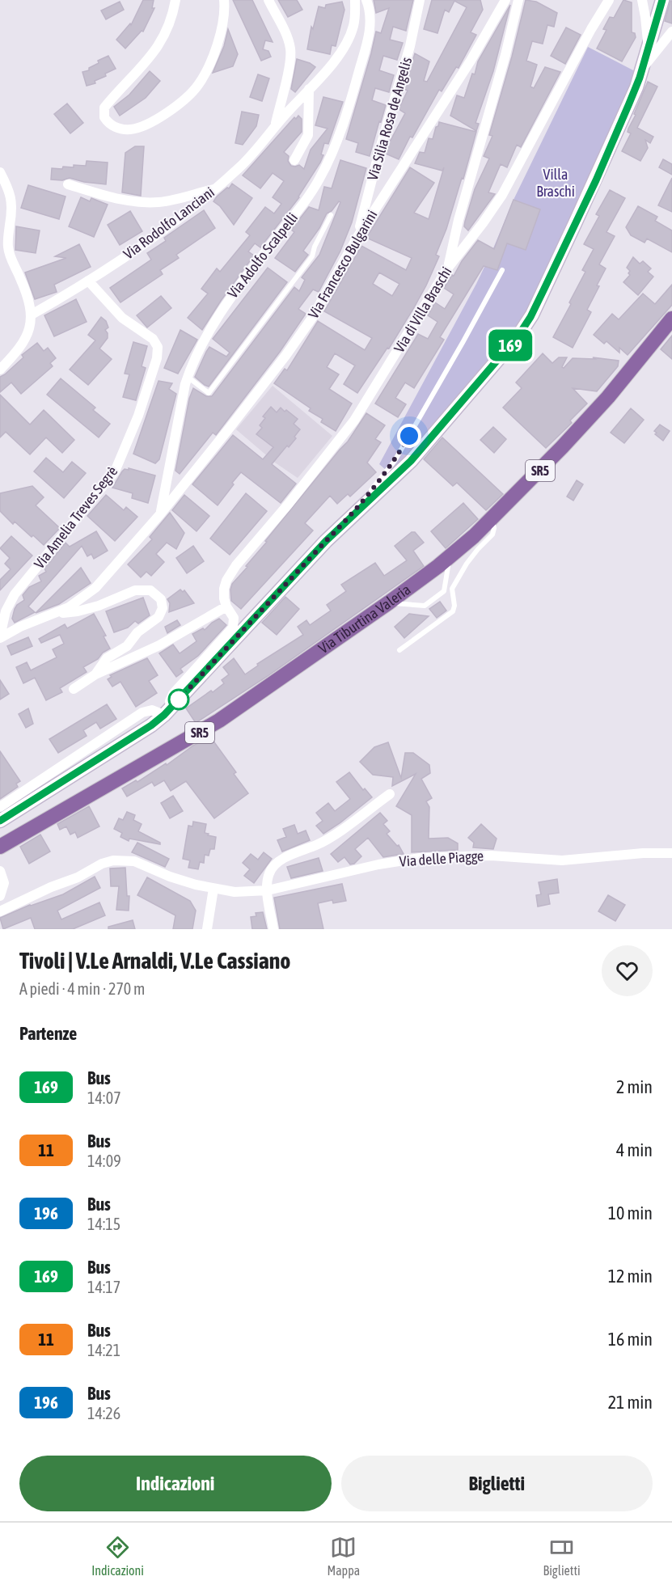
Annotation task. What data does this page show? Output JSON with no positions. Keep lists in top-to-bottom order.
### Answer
{
  "streets": {
    "main road": ["SR5", "Via Tiburtina Valeria"],
    "street": [
      "Via Silia Rosa de Angelis",
      "Via Rodolfo Lanciani",
      "Via Adolfo Scalpelli",
      "Via Francesco Bulgarini",
      "Via di Villa Braschi",
      "Via Amelia Treves Segrè",
      "Via delle Piagge"
    ]
  },
  "crossings": [
    ["Via Silia Rosa de Angelis", "Via Francesco Bulgarini"],
    ["Via Rodolfo Lanciani", "Via Amelia Treves Segrè"],
    ["Via Adolfo Scalpelli", "Via Francesco Bulgarini"]
  ],
  "parks": ["Villa Braschi"],
  "lines": ["bus line 169"],
  "page": {
    "on_map": "169",
    "heading": [
      ["Tivoli | V.Le Arnaldi, V.Le Cassiano", "A piedi · 4 min · 270 m"],
      "Partenze"
    ],
    "list": [
      {
        "mark": "169",
        "name": "Bus",
        "note": "14:07",
        "value": "2 min"
      },
      {
        "mark": "11",
        "name": "Bus",
        "note": "14:09",
        "value": "4 min"
      },
      {
        "mark": "196",
        "name": "Bus",
        "note": "14:15",
        "value": "10 min"
      },
      {
        "mark": "169",
        "name": "Bus",
        "note": "14:17",
        "value": "12 min"
      },
      {
        "mark": "11",
        "name": "Bus",
        "note": "14:21",
        "value": "16 min"
      },
      {
        "mark": "196",
        "name": "Bus",
        "note": "14:26",
        "value": "21 min"
      }
    ],
    "buttons": ["Indicazioni", "Biglietti"],
    "tabs": ["Indicazioni", "Mappa", "Biglietti"]
  }
}
